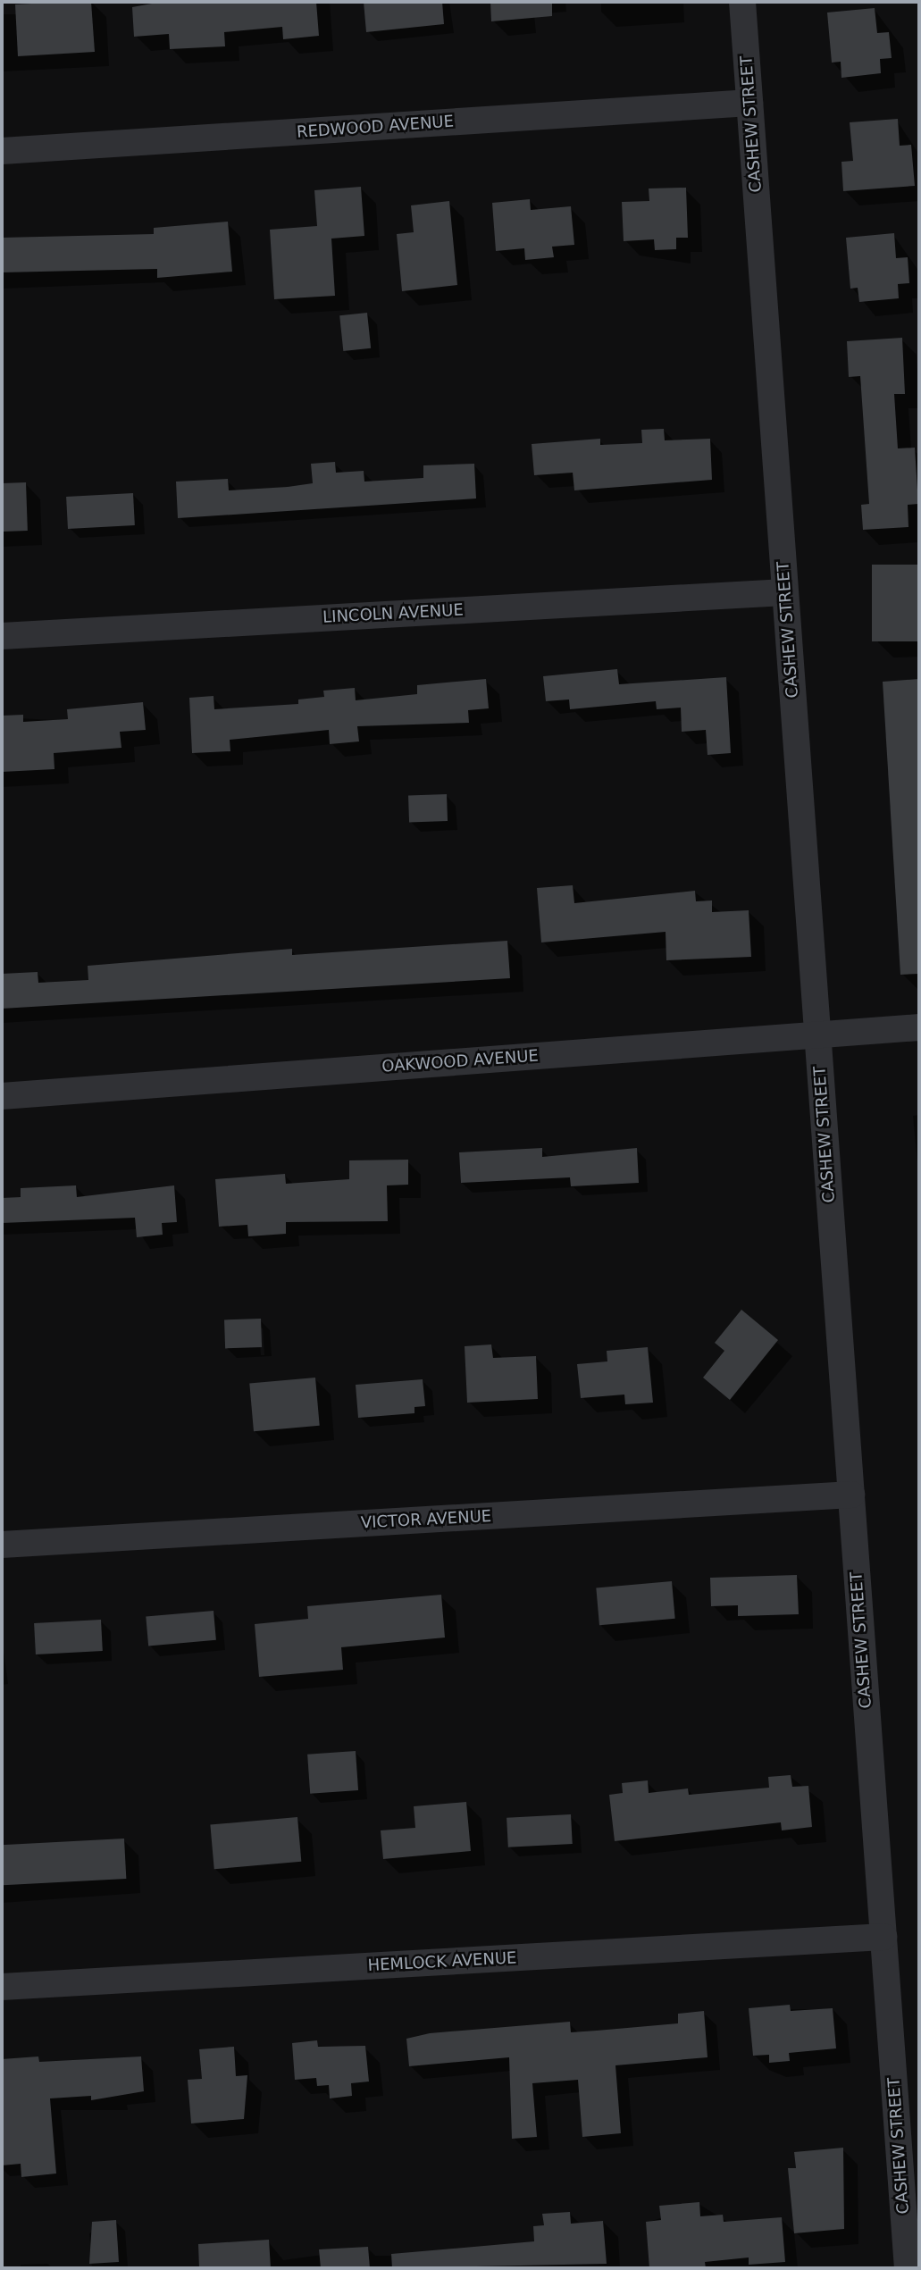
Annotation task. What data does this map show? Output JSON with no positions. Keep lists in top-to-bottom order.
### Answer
{
  "streets": {
    "street": [
      "CASHEW STREET",
      "REDWOOD AVENUE",
      "LINCOLN AVENUE",
      "OAKWOOD AVENUE",
      "VICTOR AVENUE",
      "HEMLOCK AVENUE"
    ]
  },
  "crossings": [
    ["CASHEW STREET", "REDWOOD AVENUE"],
    ["CASHEW STREET", "LINCOLN AVENUE"],
    ["CASHEW STREET", "OAKWOOD AVENUE"],
    ["CASHEW STREET", "VICTOR AVENUE"],
    ["CASHEW STREET", "HEMLOCK AVENUE"]
  ]
}
